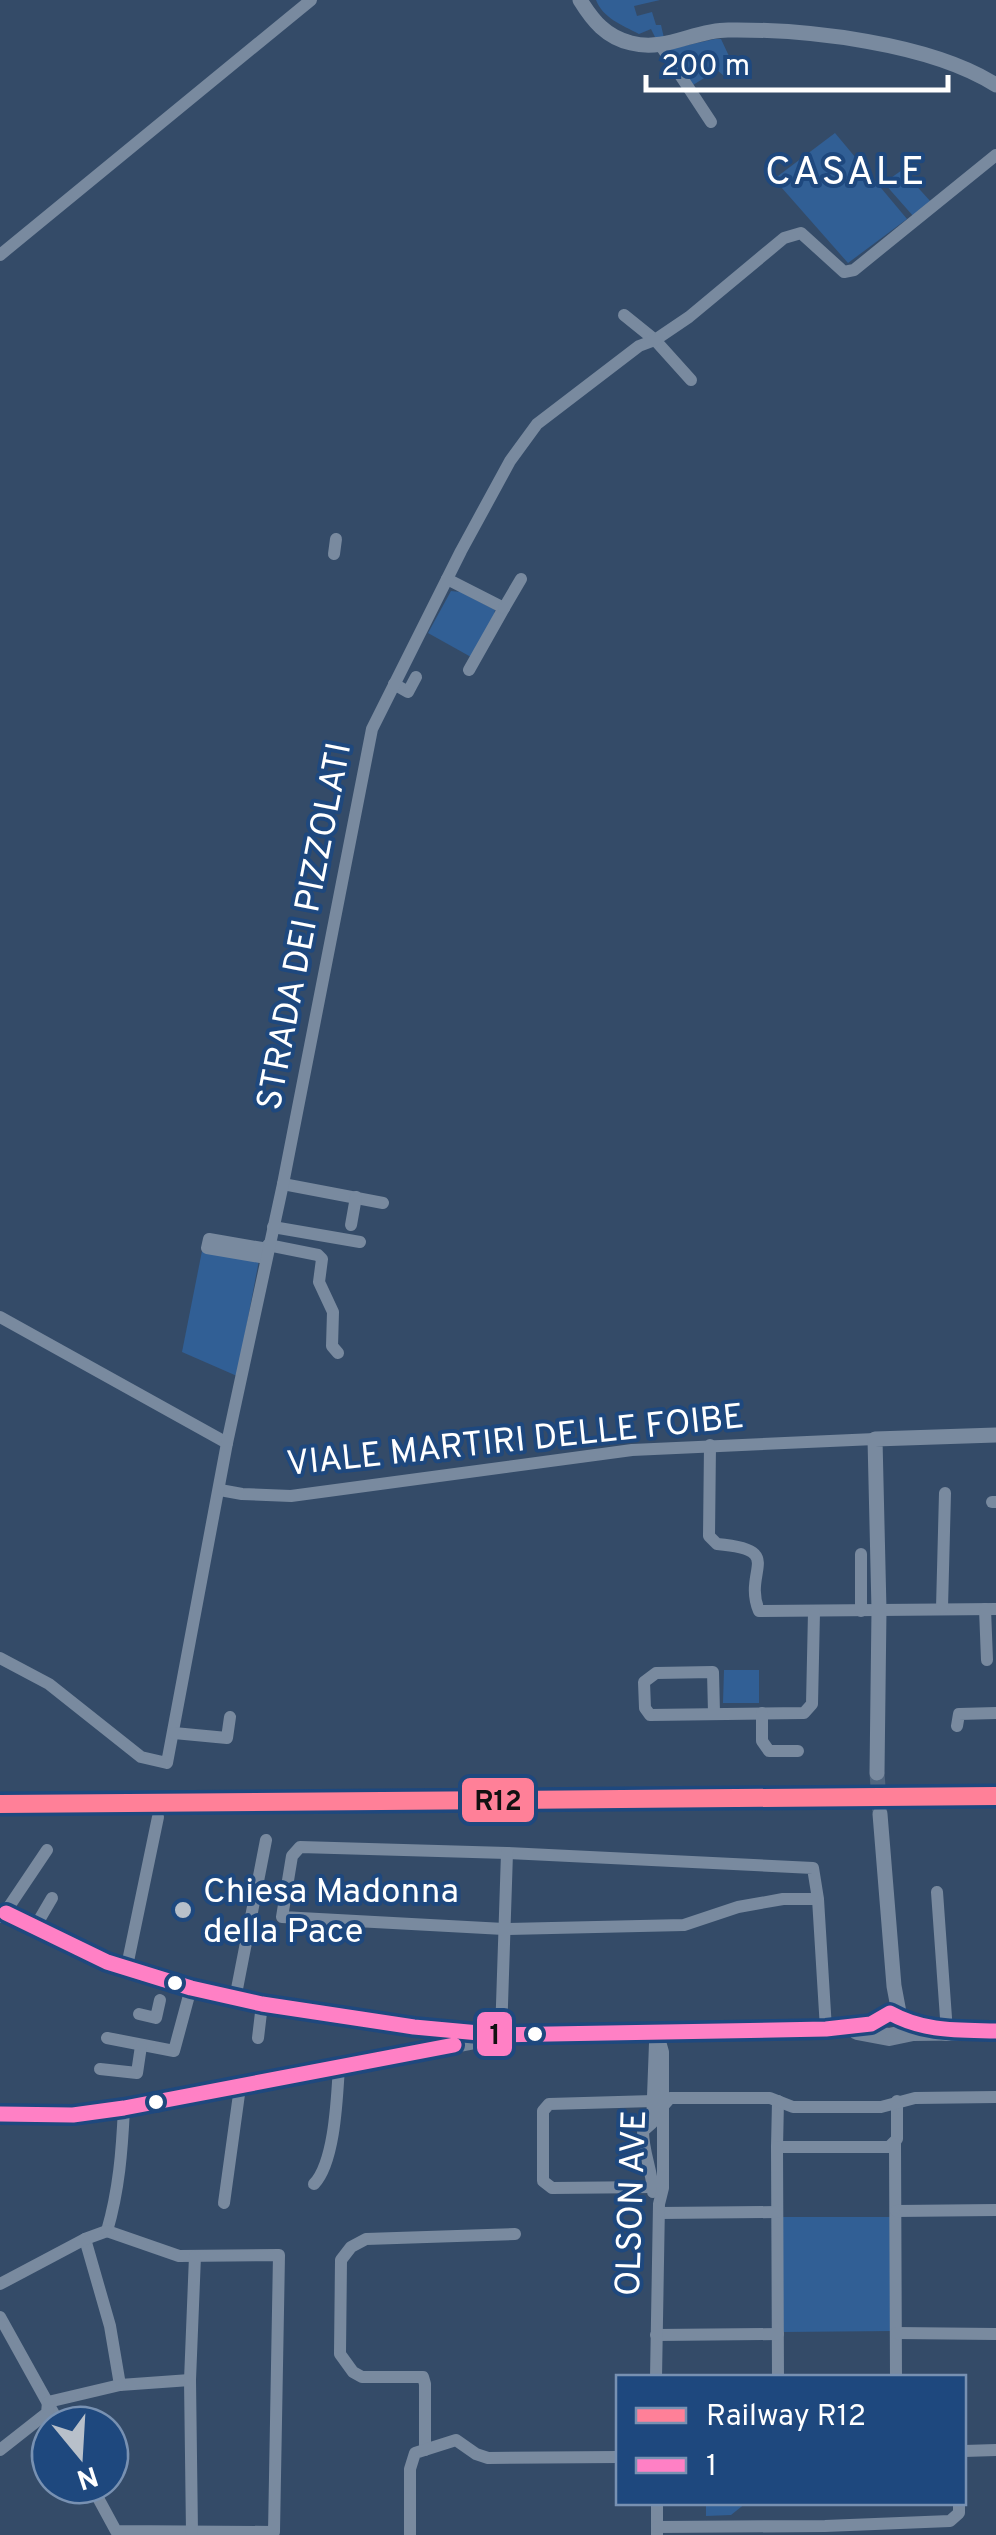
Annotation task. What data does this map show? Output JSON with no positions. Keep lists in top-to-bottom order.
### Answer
{
  "streets": {
    "street": ["STRADA DEI PIZZOLATI", "VIALE MARTIRI DELLE FOIBE", "OLSON AVE"]
  },
  "crossings": [
    ["STRADA DEI PIZZOLATI", "VIALE MARTIRI DELLE FOIBE"]
  ],
  "districts": ["CASALE"],
  "places": ["Chiesa Madonna della Pace"],
  "lines": ["rail line R12", "transit line 1"],
  "legend": ["Railway R12", "1"],
  "scale_bar": "200 m",
  "north": "bottom"
}
